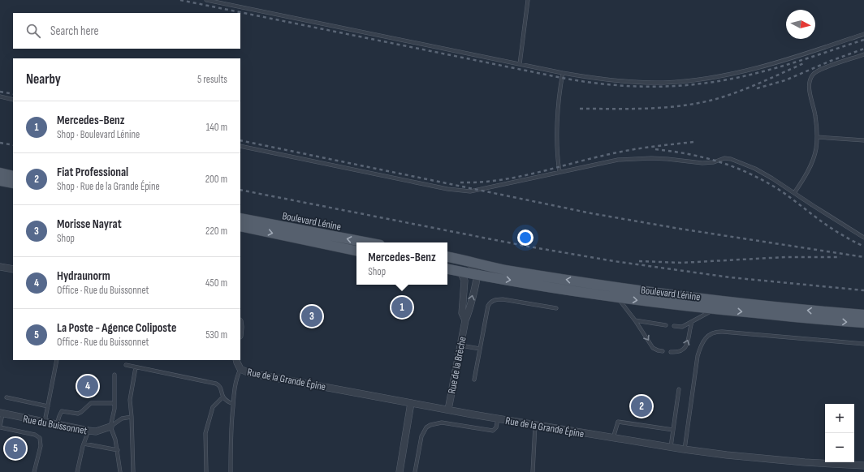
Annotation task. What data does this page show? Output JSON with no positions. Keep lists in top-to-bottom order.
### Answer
{
  "streets": {
    "main road": ["Boulevard Lénine"],
    "street": ["Rue de la Brèche", "Rue de la Grande Épine", "Rue du Buissonnet"]
  },
  "crossings": [
    ["Boulevard Lénine", "Rue de la Brèche"],
    ["Rue de la Brèche", "Rue de la Grande Épine"]
  ],
  "north": "right",
  "page": {
    "search": "Search here",
    "heading": ["Nearby", "5 results"],
    "list": [
      {
        "mark": "1",
        "name": "Mercedes-Benz",
        "note": "Shop · Boulevard Lénine",
        "value": "140 m"
      },
      {
        "mark": "2",
        "name": "Fiat Professional",
        "note": "Shop · Rue de la Grande Épine",
        "value": "200 m"
      },
      {
        "mark": "3",
        "name": "Morisse Nayrat",
        "note": "Shop",
        "value": "220 m"
      },
      {
        "mark": "4",
        "name": "Hydraunorm",
        "note": "Office · Rue du Buissonnet",
        "value": "450 m"
      },
      {
        "mark": "5",
        "name": "La Poste - Agence Coliposte",
        "note": "Office · Rue du Buissonnet",
        "value": "530 m"
      }
    ],
    "popup": ["Mercedes-Benz", "Shop"],
    "pins": [
      "1",
      "3",
      "4",
      "2",
      "5"
    ],
    "map_buttons": ["+", "−"]
  }
}
